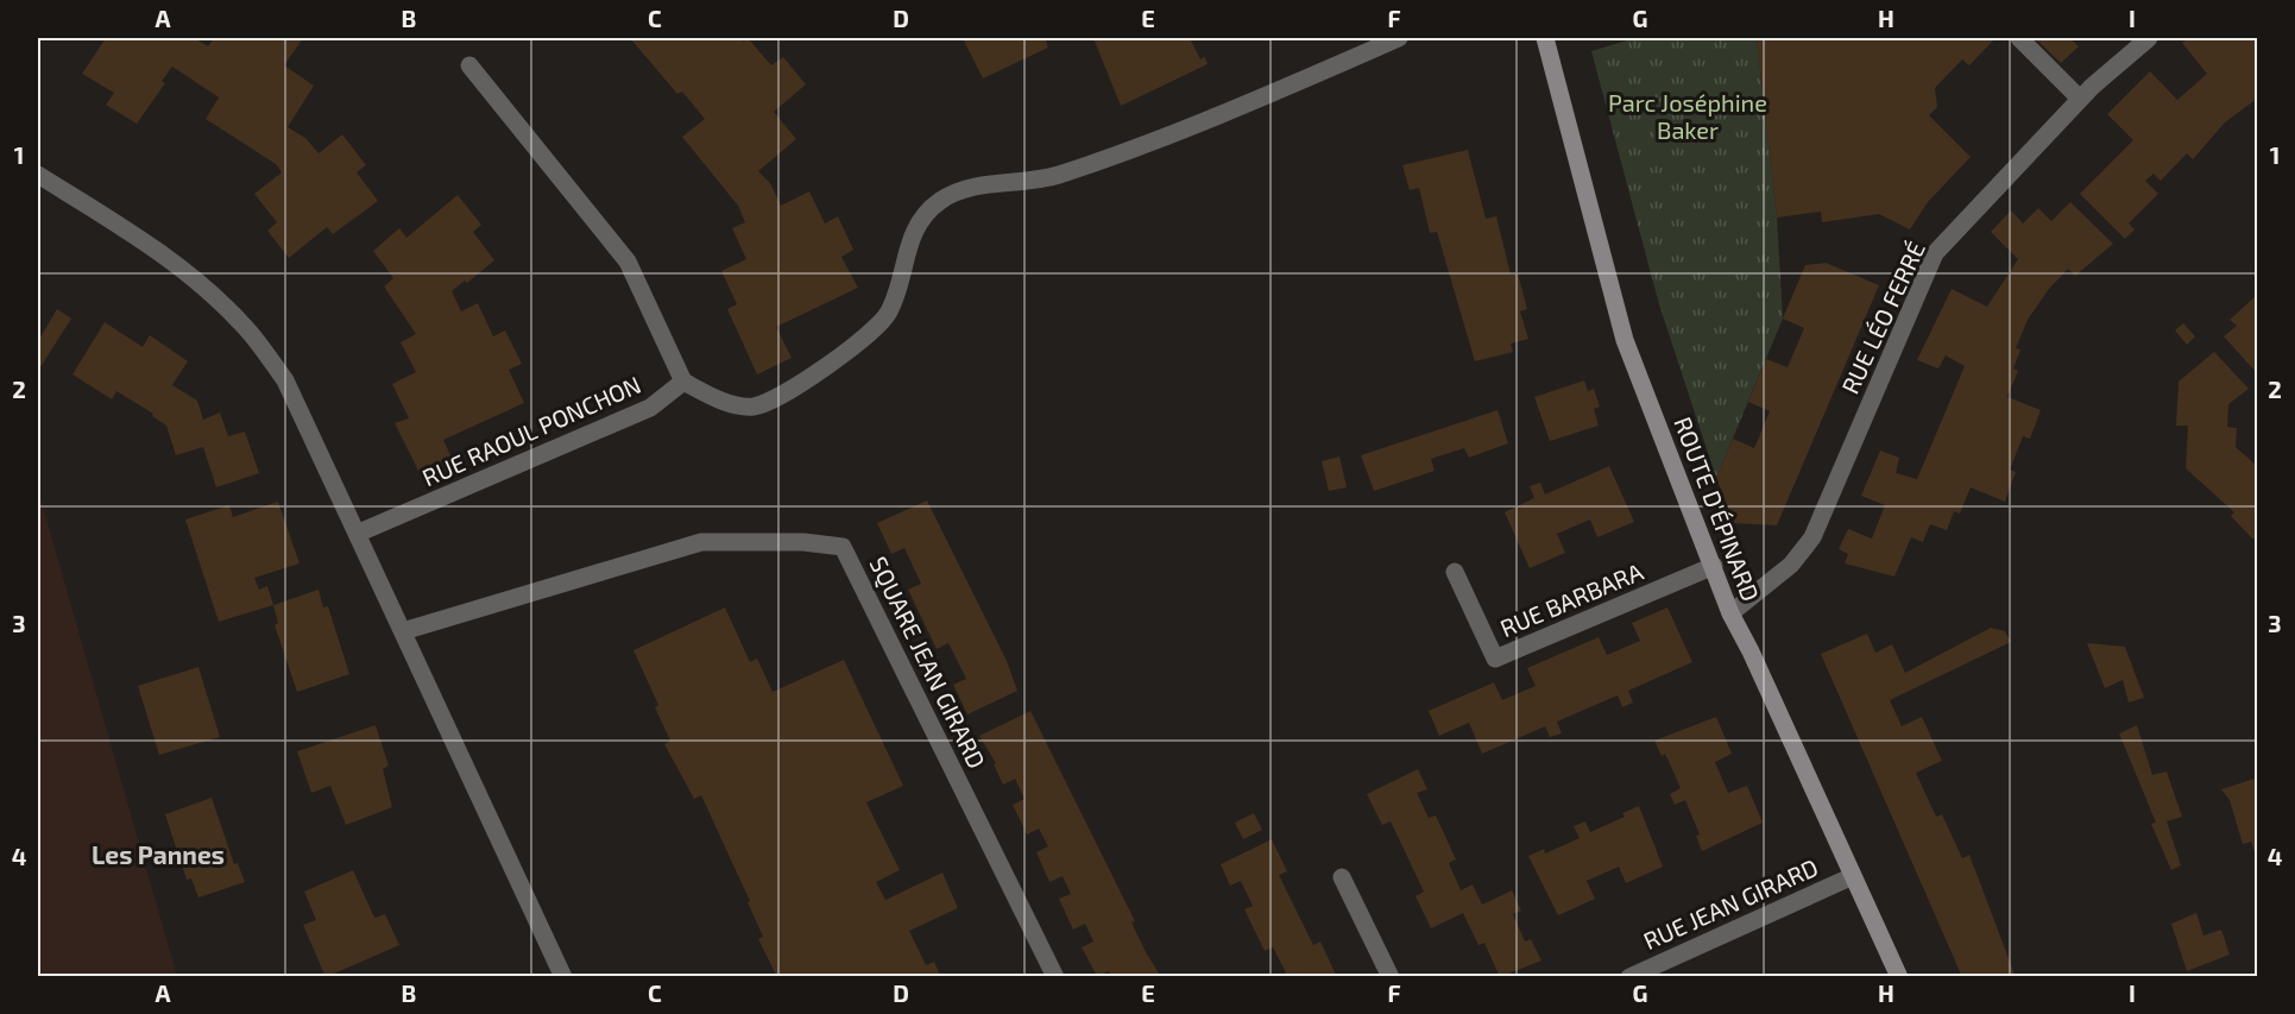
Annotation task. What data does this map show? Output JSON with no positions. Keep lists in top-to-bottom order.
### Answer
{
  "streets": {
    "main road": ["ROUTE D'ÉPINARD"],
    "street": [
      "RUE LÉO FERRÉ",
      "RUE RAOUL PONCHON",
      "RUE BARBARA",
      "SQUARE JEAN GIRARD",
      "RUE JEAN GIRARD"
    ]
  },
  "crossings": [
    ["RUE LÉO FERRÉ", "ROUTE D'ÉPINARD"],
    ["ROUTE D'ÉPINARD", "RUE BARBARA"],
    ["ROUTE D'ÉPINARD", "RUE JEAN GIRARD"]
  ],
  "districts": ["Les Pannes"],
  "parks": ["Parc Joséphine Baker"],
  "grid": {
    "columns": [
      "A",
      "B",
      "C",
      "D",
      "E",
      "F",
      "G",
      "H",
      "I"
    ],
    "rows": [
      "1",
      "2",
      "3",
      "4"
    ]
  }
}
